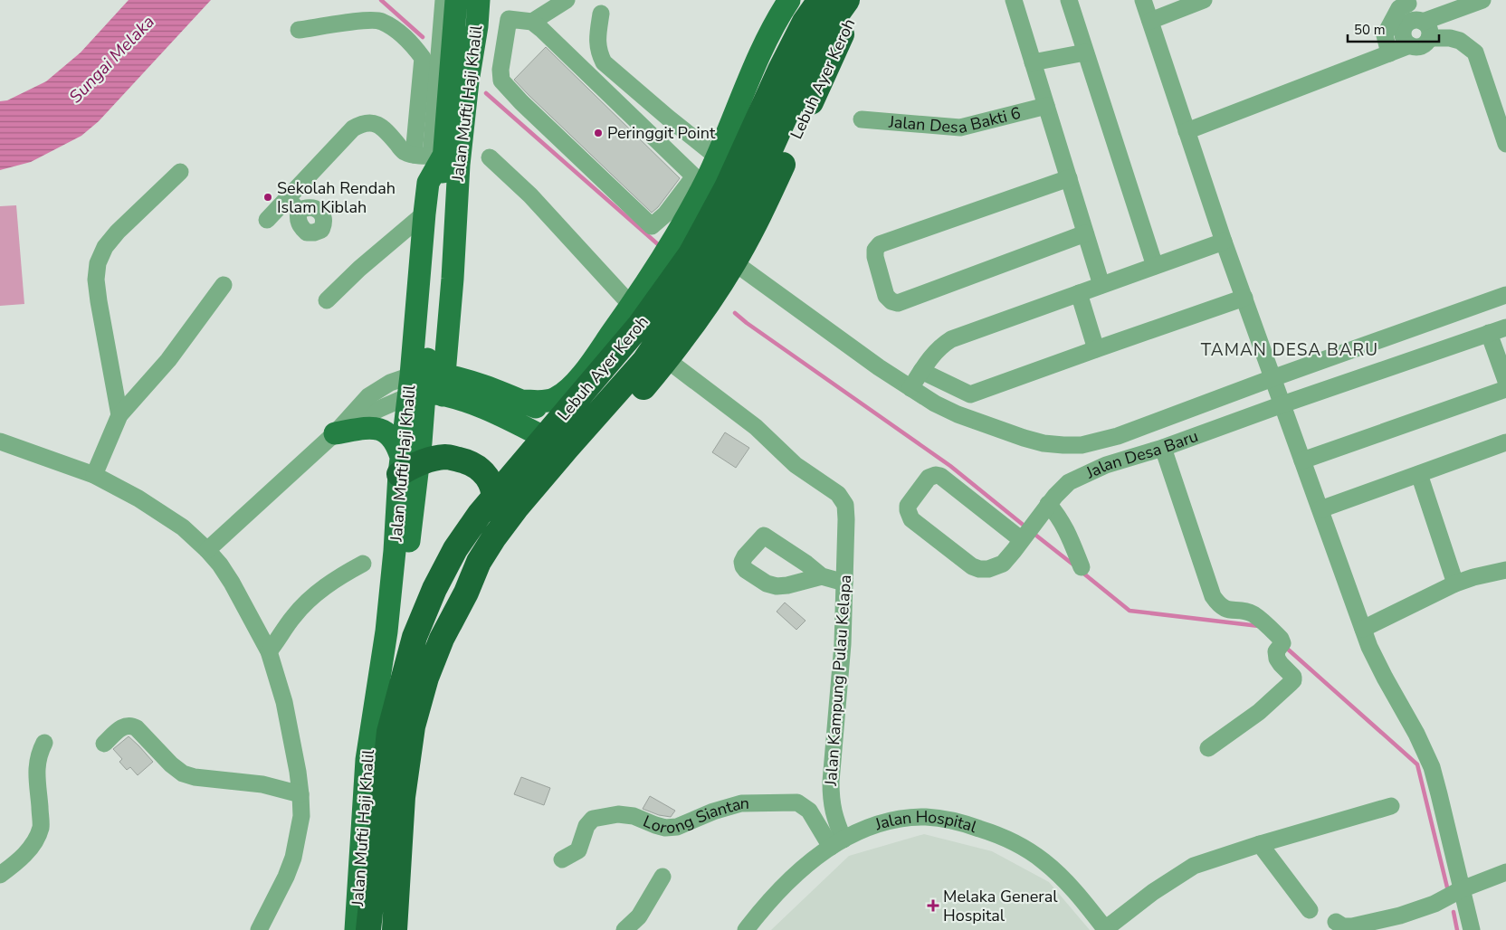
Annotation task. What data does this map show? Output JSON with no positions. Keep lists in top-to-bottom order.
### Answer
{
  "streets": {
    "highway": ["Lebuh Ayer Keroh"],
    "main road": ["Jalan Mufti Haji Khalil"],
    "street": [
      "Jalan Desa Bakti 6",
      "Jalan Desa Baru",
      "Jalan Kampung Pulau Kelapa",
      "Lorong Siantan",
      "Jalan Hospital"
    ]
  },
  "crossings": [
    ["Lebuh Ayer Keroh", "Jalan Kampung Pulau Kelapa"],
    ["Jalan Kampung Pulau Kelapa", "Lorong Siantan"],
    ["Jalan Kampung Pulau Kelapa", "Jalan Hospital"],
    ["Lorong Siantan", "Jalan Hospital"]
  ],
  "districts": ["TAMAN DESA BARU"],
  "water": ["Sungai Melaka"],
  "places": {
    "other": ["Peringgit Point", "Sekolah Rendah Islam Kiblah"],
    "health": ["Melaka General Hospital"]
  },
  "scale_bar": "50 m"
}
